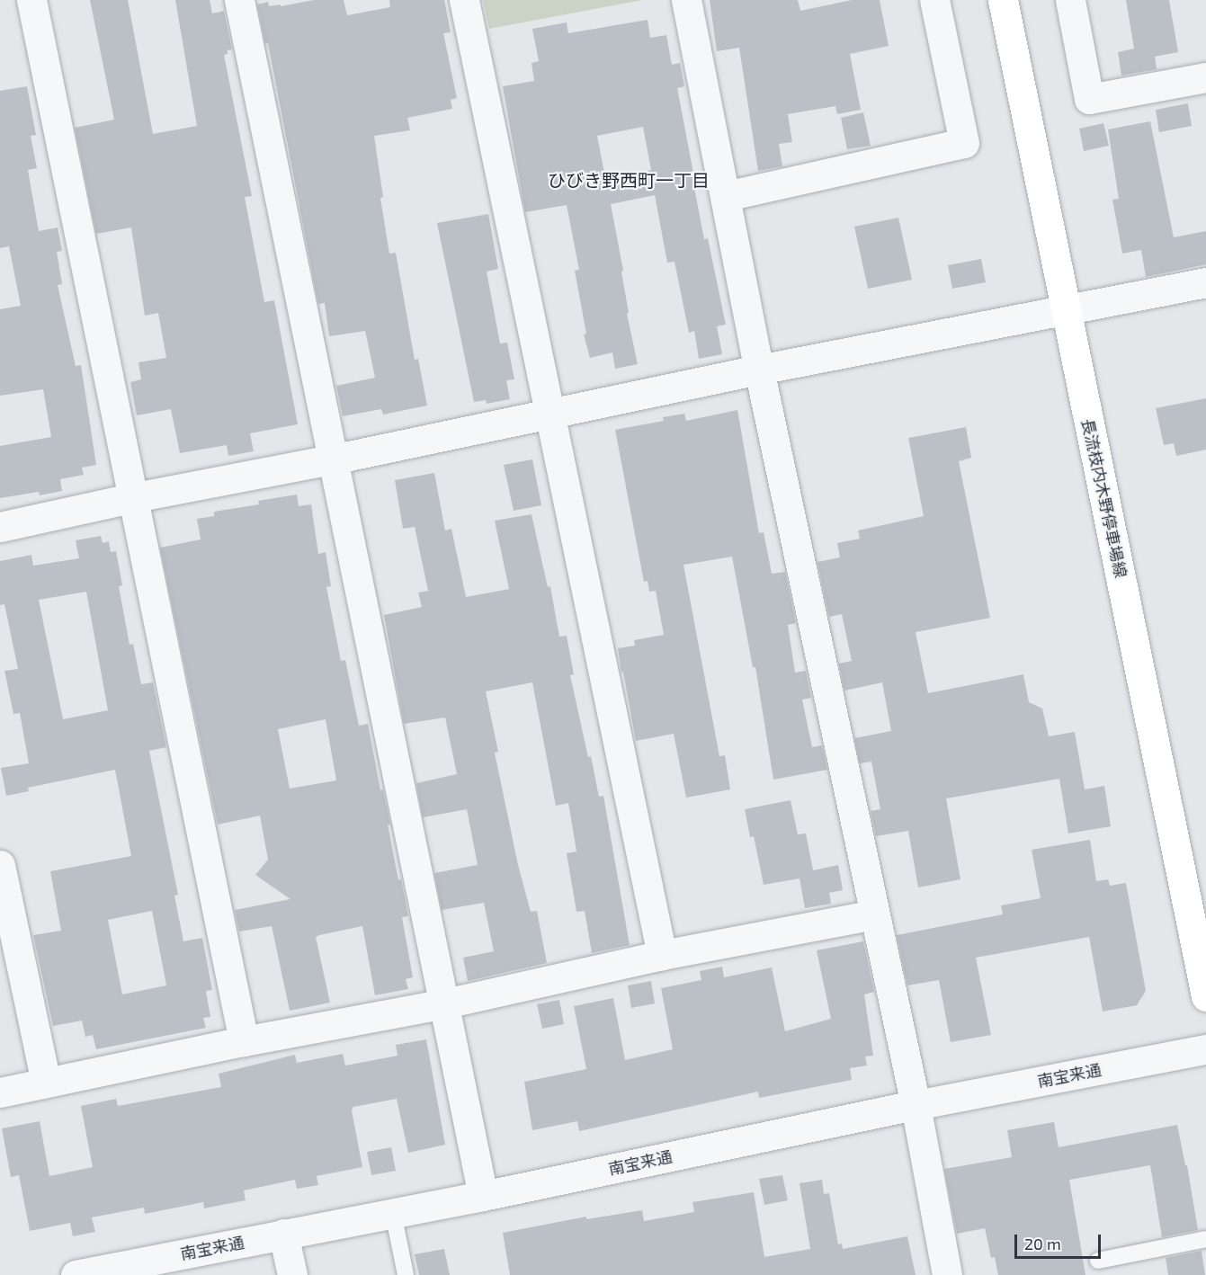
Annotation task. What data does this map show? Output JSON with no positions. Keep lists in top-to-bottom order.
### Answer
{
  "streets": {
    "main road": ["長流枝内木野停車場線"],
    "street": ["南宝来通"]
  },
  "districts": ["ひびき野西町一丁目"],
  "scale_bar": "20 m"
}
